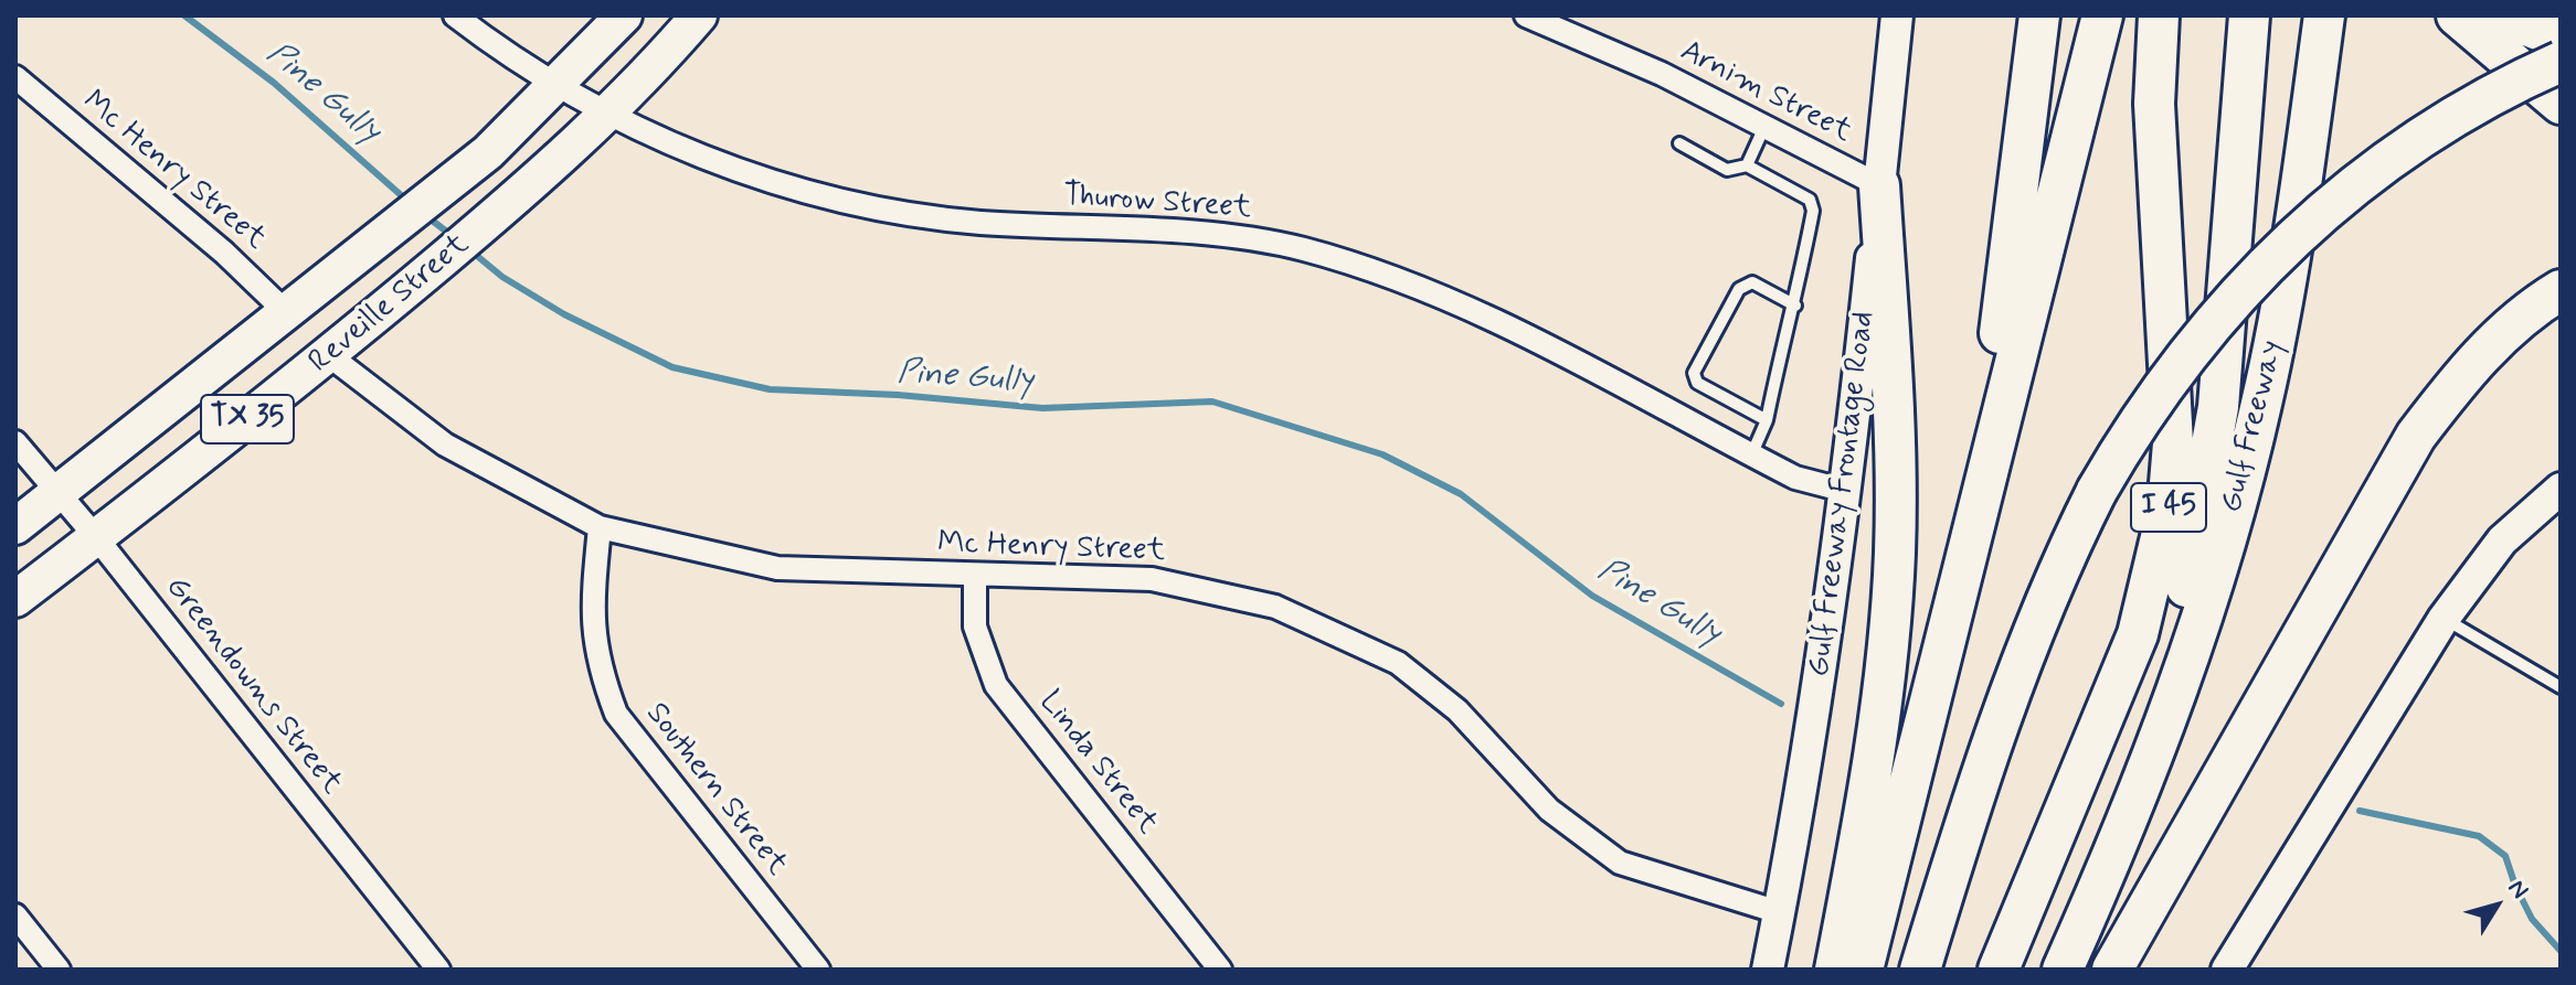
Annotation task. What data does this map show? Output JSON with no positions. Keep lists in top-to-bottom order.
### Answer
{
  "streets": {
    "highway": ["Gulf Freeway", "I 45"],
    "main road": ["Reveille Street", "TX 35", "Gulf Freeway Frontage Road"],
    "street": [
      "Arnim Street",
      "Mc Henry Street",
      "Thurow Street",
      "Greendowns Street",
      "Linda Street",
      "Southern Street"
    ]
  },
  "crossings": [
    ["Arnim Street", "Gulf Freeway Frontage Road"],
    ["Mc Henry Street", "Reveille Street"],
    ["Mc Henry Street", "Gulf Freeway Frontage Road"],
    ["Mc Henry Street", "Linda Street"],
    ["Mc Henry Street", "Southern Street"],
    ["Thurow Street", "Reveille Street"],
    ["Thurow Street", "Gulf Freeway Frontage Road"],
    ["Reveille Street", "Greendowns Street"]
  ],
  "water": ["Pine Gully"],
  "north": "top right"
}
